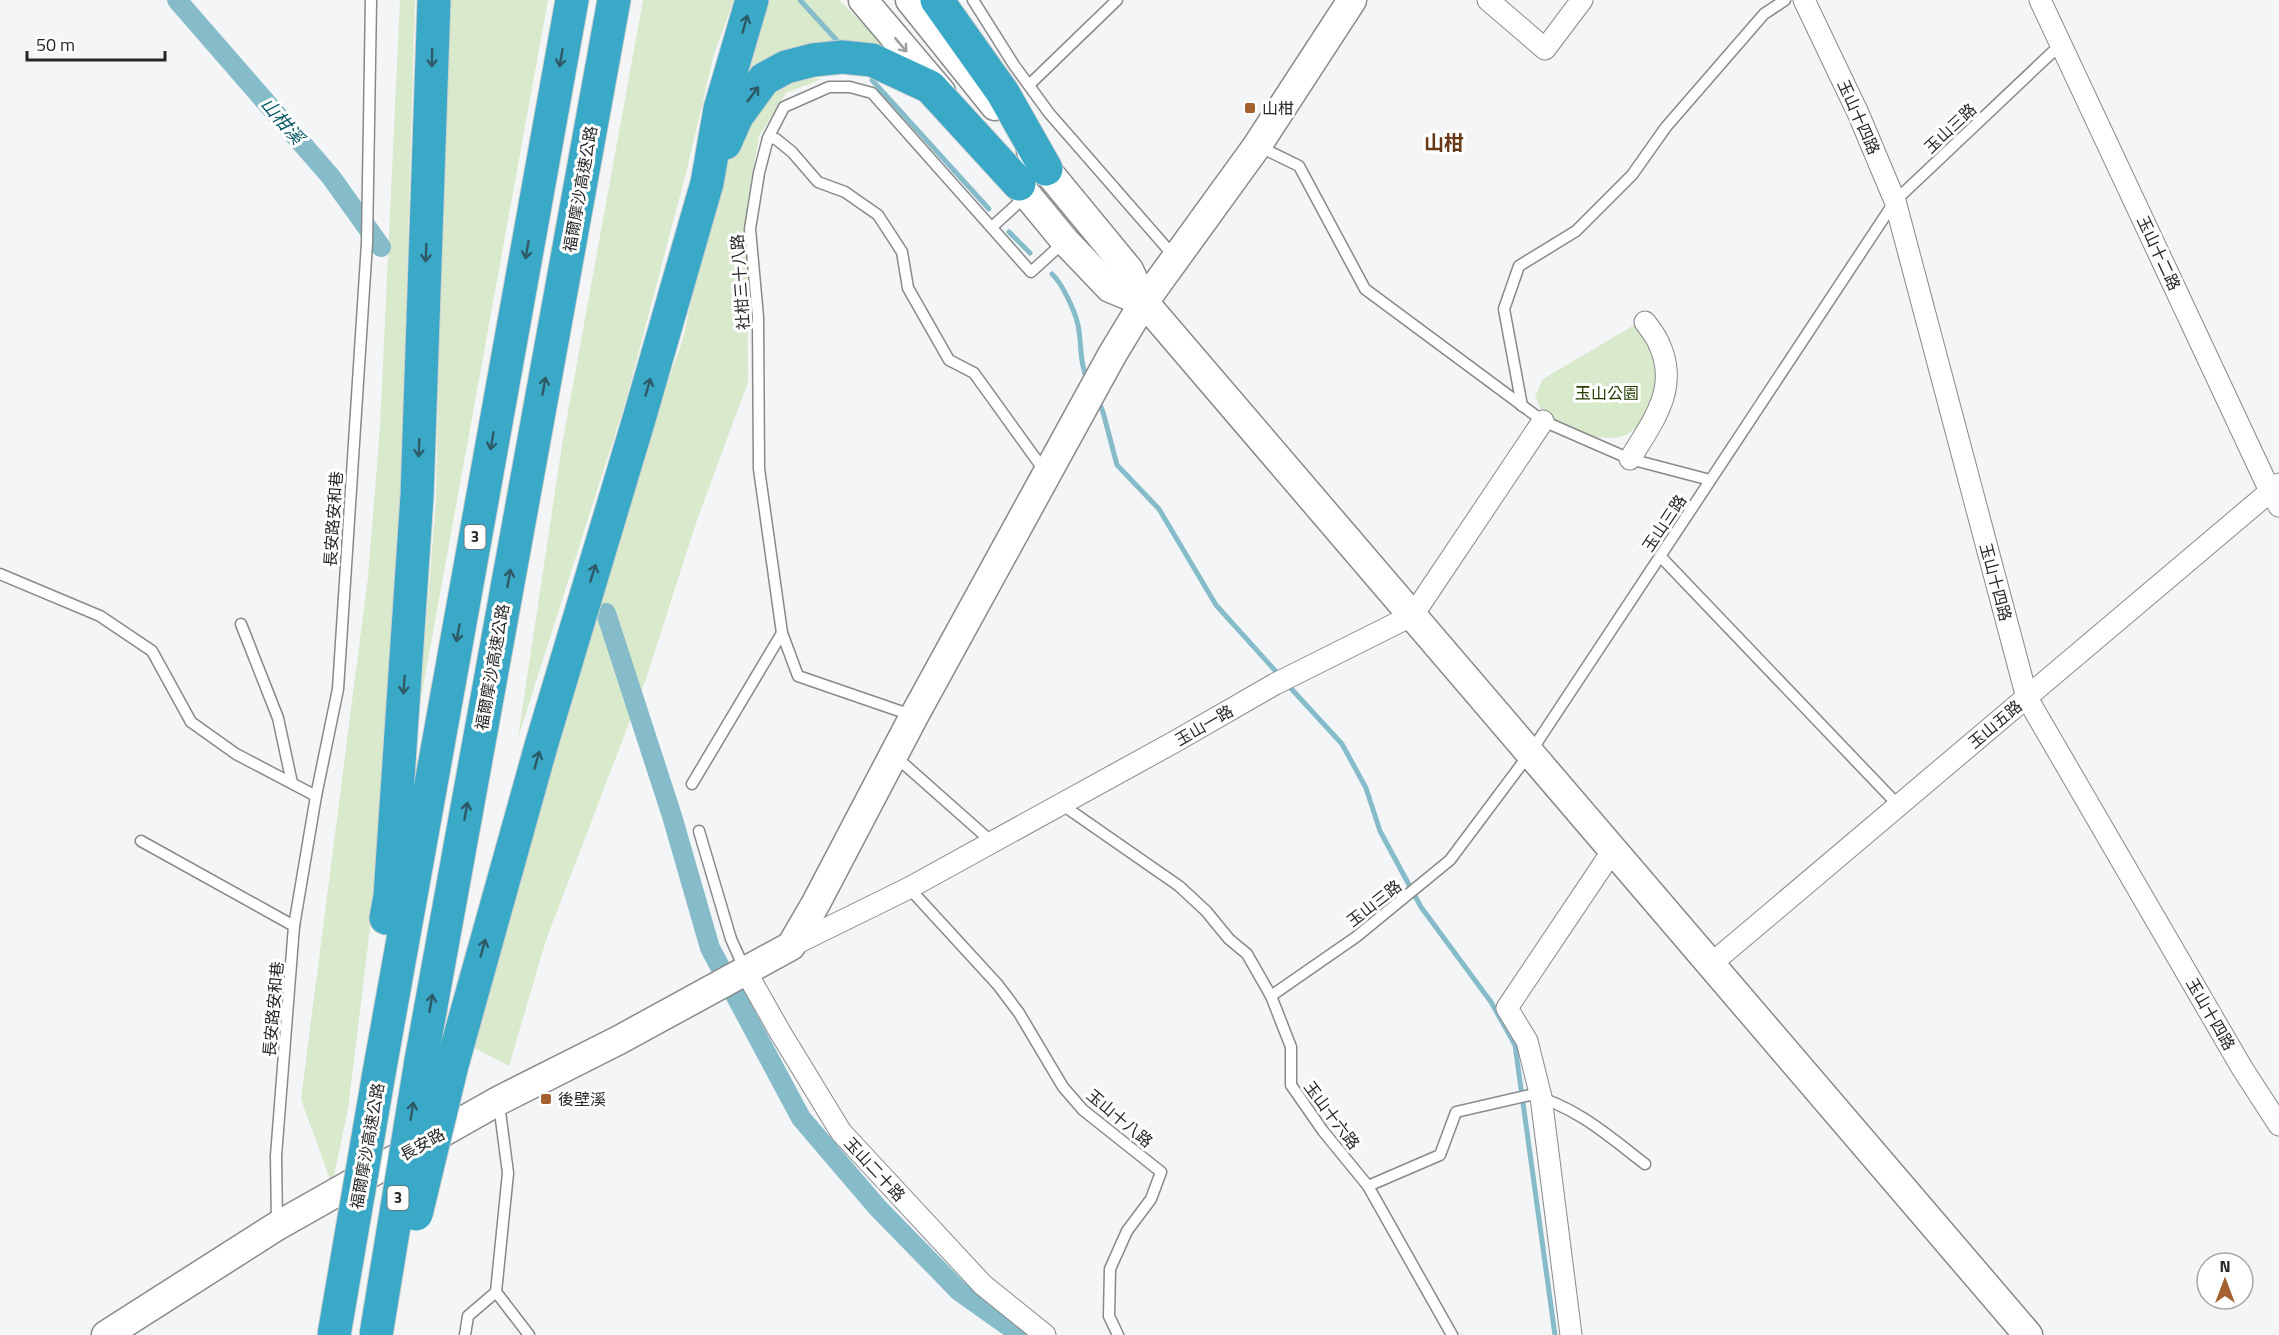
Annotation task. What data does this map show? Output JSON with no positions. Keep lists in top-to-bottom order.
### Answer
{
  "streets": {
    "highway": ["福爾摩沙高速公路", "3"],
    "main road": ["長安路"],
    "street": [
      "玉山十四路",
      "玉山十二路",
      "玉山五路",
      "玉山一路",
      "玉山二十路"
    ],
    "lane": [
      "玉山三路",
      "社柑三十八路",
      "長安路安和巷",
      "玉山十六路",
      "玉山十八路"
    ]
  },
  "crossings": [
    ["玉山十四路", "玉山三路"],
    ["玉山十四路", "玉山五路"],
    ["玉山三路", "玉山十二路"],
    ["玉山三路", "玉山十六路"],
    ["玉山十二路", "玉山五路"],
    ["長安路安和巷", "長安路"],
    ["玉山一路", "玉山十六路"],
    ["玉山一路", "玉山十八路"],
    ["玉山一路", "長安路"],
    ["長安路", "玉山二十路"]
  ],
  "districts": ["山柑"],
  "water": ["山柑溪"],
  "parks": ["玉山公園"],
  "places": {
    "transit": ["山柑", "後壁溪"]
  },
  "scale_bar": "50 m",
  "north": "top"
}
